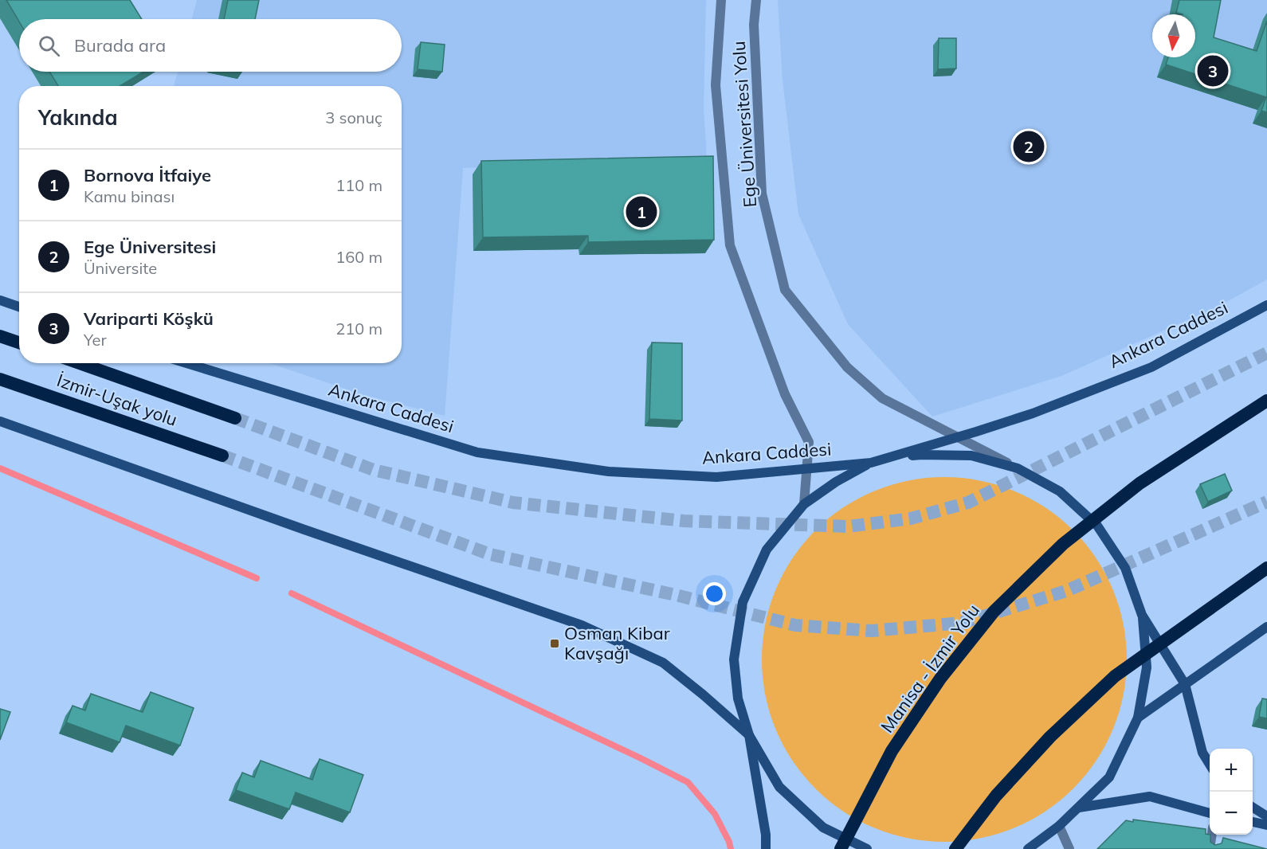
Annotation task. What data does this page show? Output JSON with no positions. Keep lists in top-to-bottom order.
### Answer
{
  "streets": {
    "highway": ["İzmir-Uşak yolu", "Manisa - İzmir Yolu"],
    "main road": ["Ankara Caddesi"],
    "street": ["Ege Üniversitesi Yolu"]
  },
  "crossings": [
    ["Ege Üniversitesi Yolu", "Ankara Caddesi"]
  ],
  "places": {
    "transit": ["Osman Kibar Kavşağı"]
  },
  "north": "bottom",
  "page": {
    "search": "Burada ara",
    "pins": ["3", "2", "1"],
    "heading": ["Yakında", "3 sonuç"],
    "list": [
      {
        "mark": "1",
        "name": "Bornova İtfaiye",
        "note": "Kamu binası",
        "value": "110 m"
      },
      {
        "mark": "2",
        "name": "Ege Üniversitesi",
        "note": "Üniversite",
        "value": "160 m"
      },
      {
        "mark": "3",
        "name": "Variparti Köşkü",
        "note": "Yer",
        "value": "210 m"
      }
    ],
    "map_buttons": ["+", "−"]
  }
}
